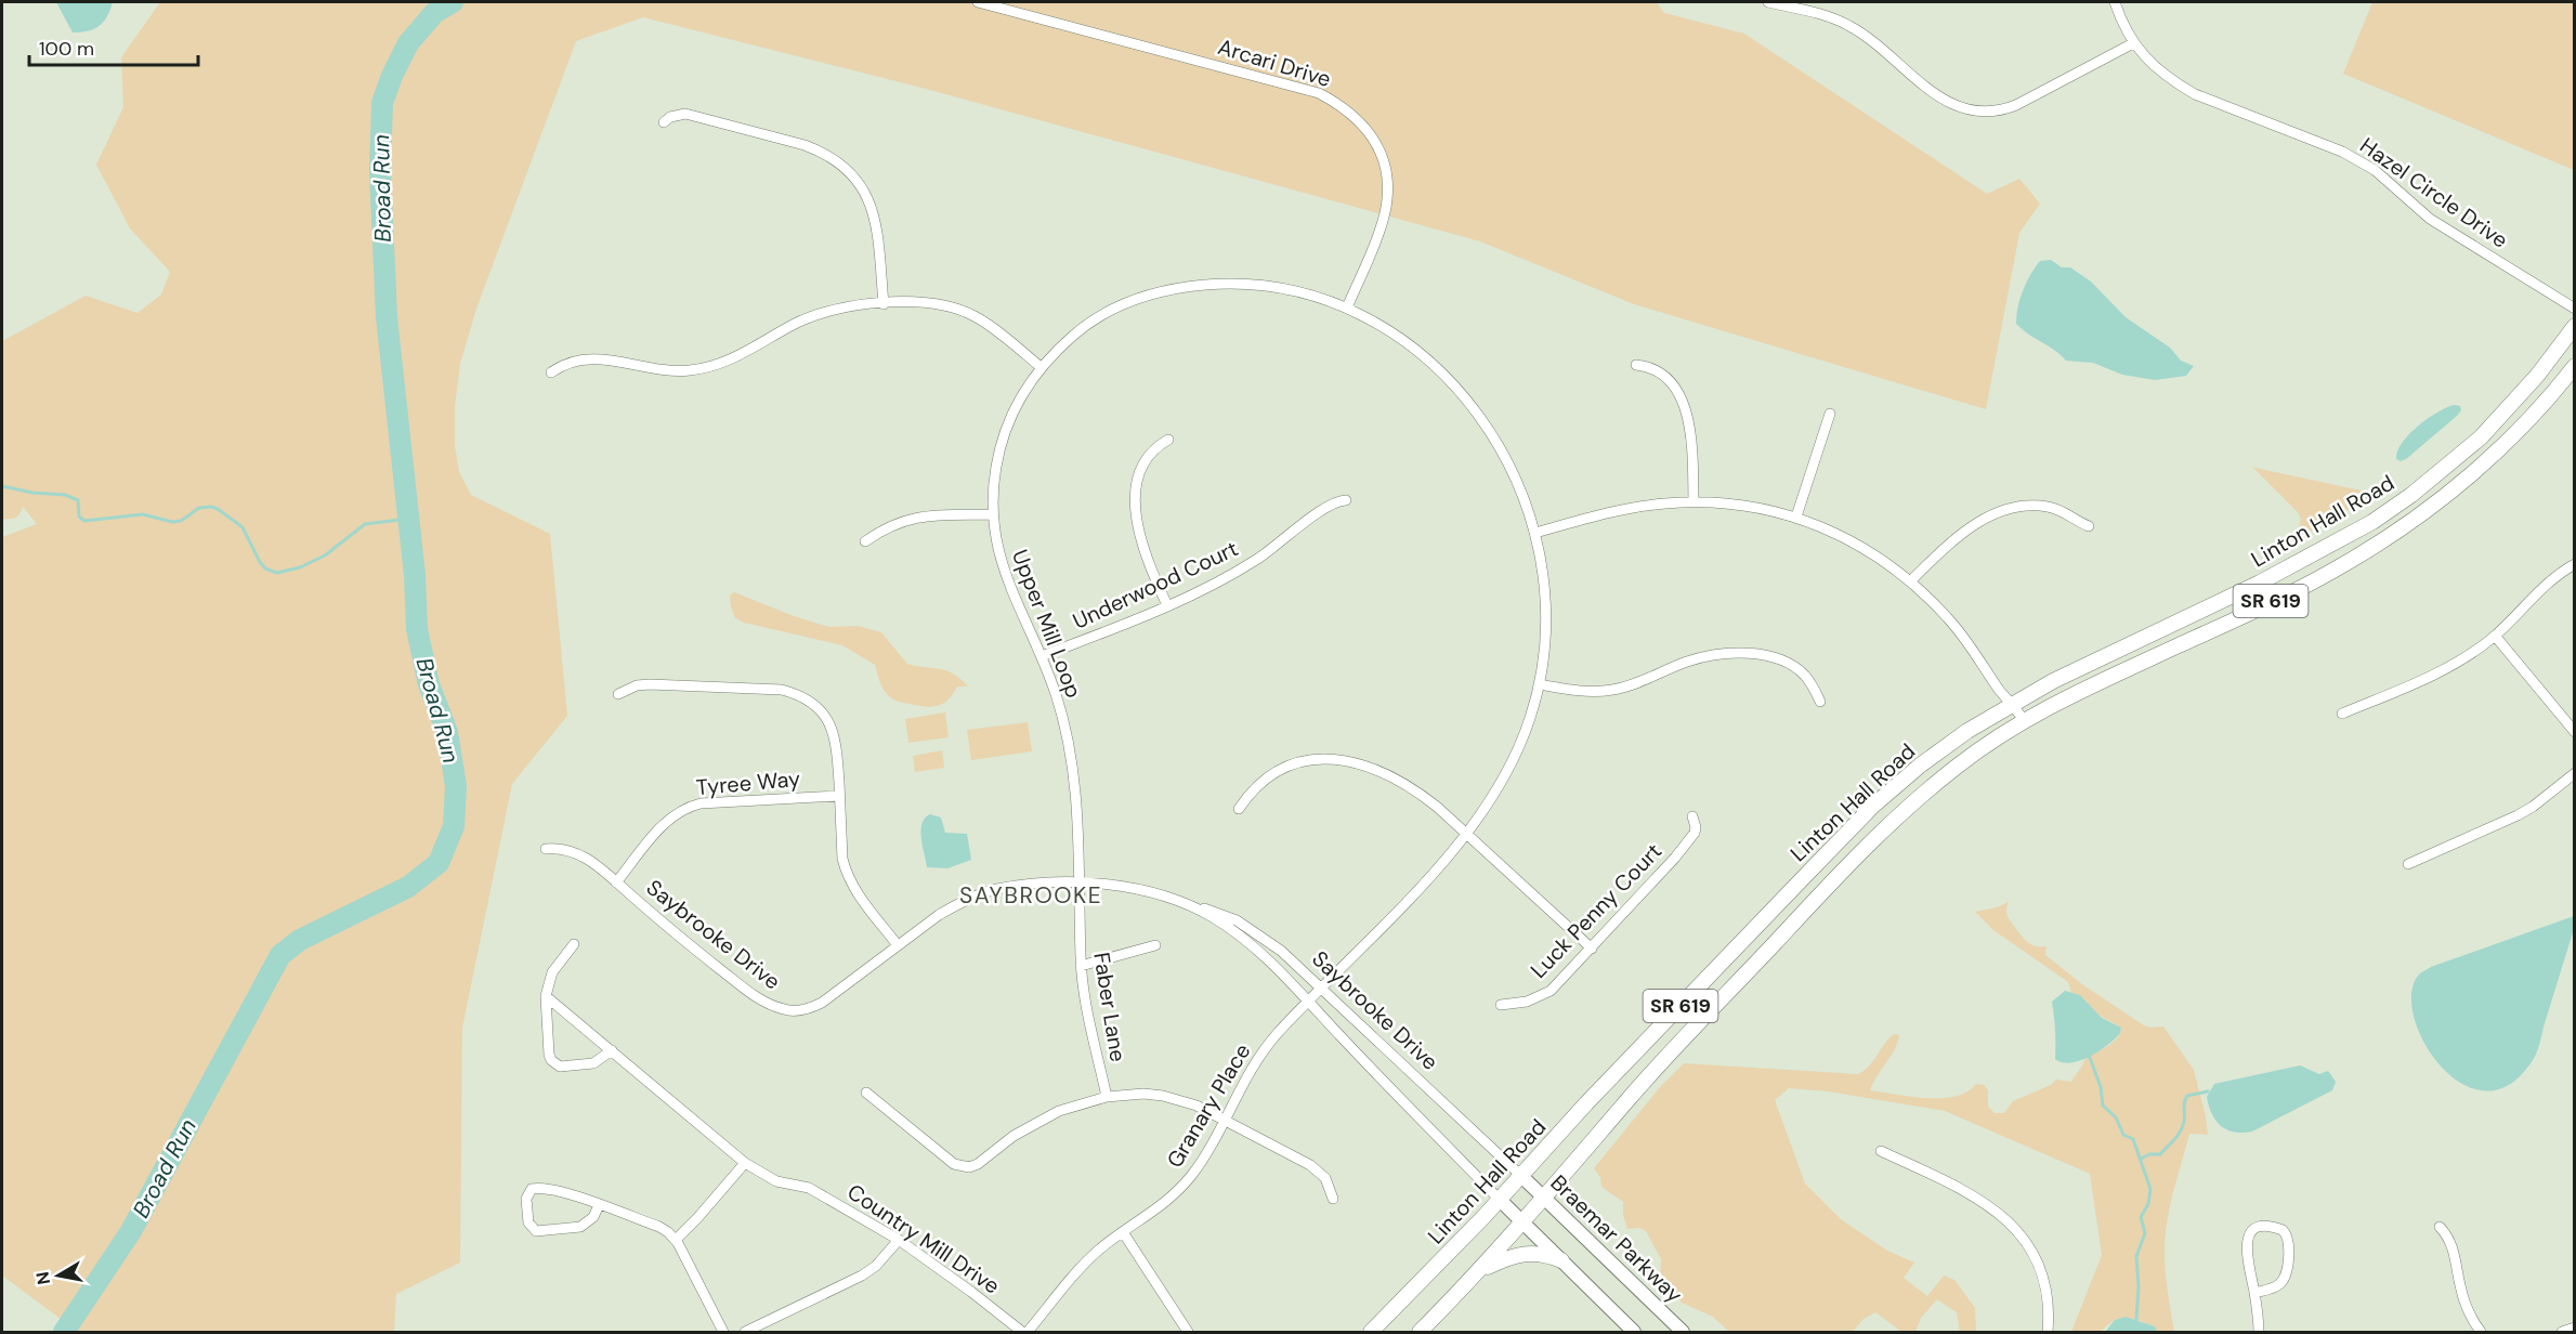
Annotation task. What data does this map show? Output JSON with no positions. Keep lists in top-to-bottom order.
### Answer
{
  "streets": {
    "main road": ["Linton Hall Road", "SR 619"],
    "street": [
      "Arcari Drive",
      "Hazel Circle Drive",
      "Underwood Court",
      "Upper Mill Loop",
      "Tyree Way",
      "Luck Penny Court",
      "Saybrooke Drive",
      "Faber Lane",
      "Granary Place",
      "Country Mill Drive",
      "Braemar Parkway"
    ]
  },
  "crossings": [
    ["Arcari Drive", "Upper Mill Loop"],
    ["Linton Hall Road", "Saybrooke Drive"],
    ["Linton Hall Road", "Braemar Parkway"],
    ["Underwood Court", "Upper Mill Loop"],
    ["Upper Mill Loop", "Saybrooke Drive"],
    ["Upper Mill Loop", "Faber Lane"],
    ["Upper Mill Loop", "Granary Place"],
    ["Tyree Way", "Saybrooke Drive"],
    ["Saybrooke Drive", "Faber Lane"],
    ["Saybrooke Drive", "Granary Place"],
    ["Saybrooke Drive", "Braemar Parkway"]
  ],
  "districts": ["SAYBROOKE"],
  "water": ["Broad Run"],
  "scale_bar": "100 m",
  "north": "left"
}
